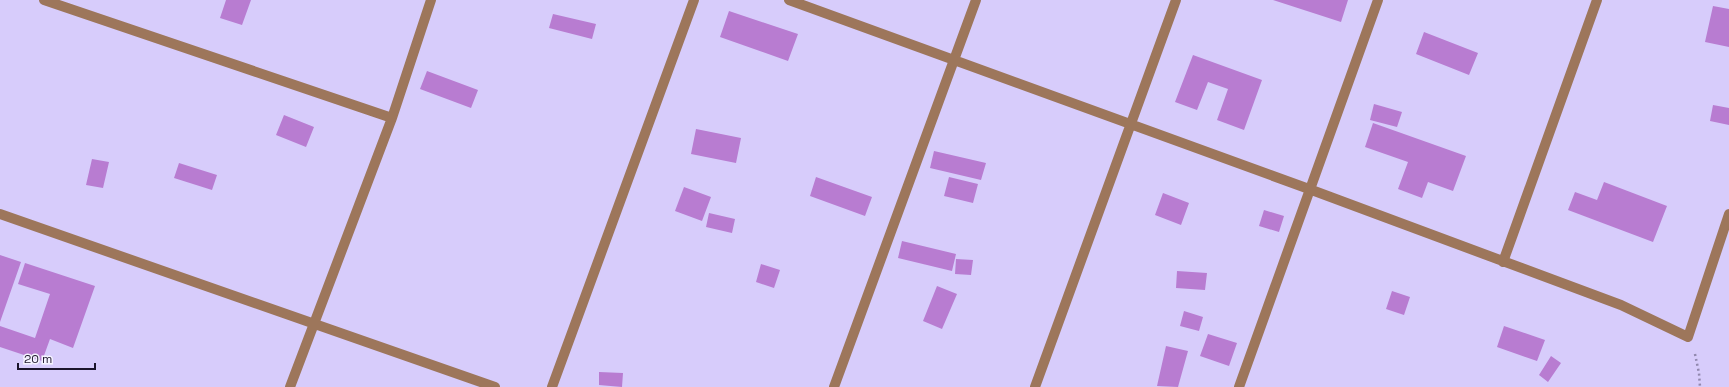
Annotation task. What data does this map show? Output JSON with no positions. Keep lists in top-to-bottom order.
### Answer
{
  "scale_bar": "20 m"
}
